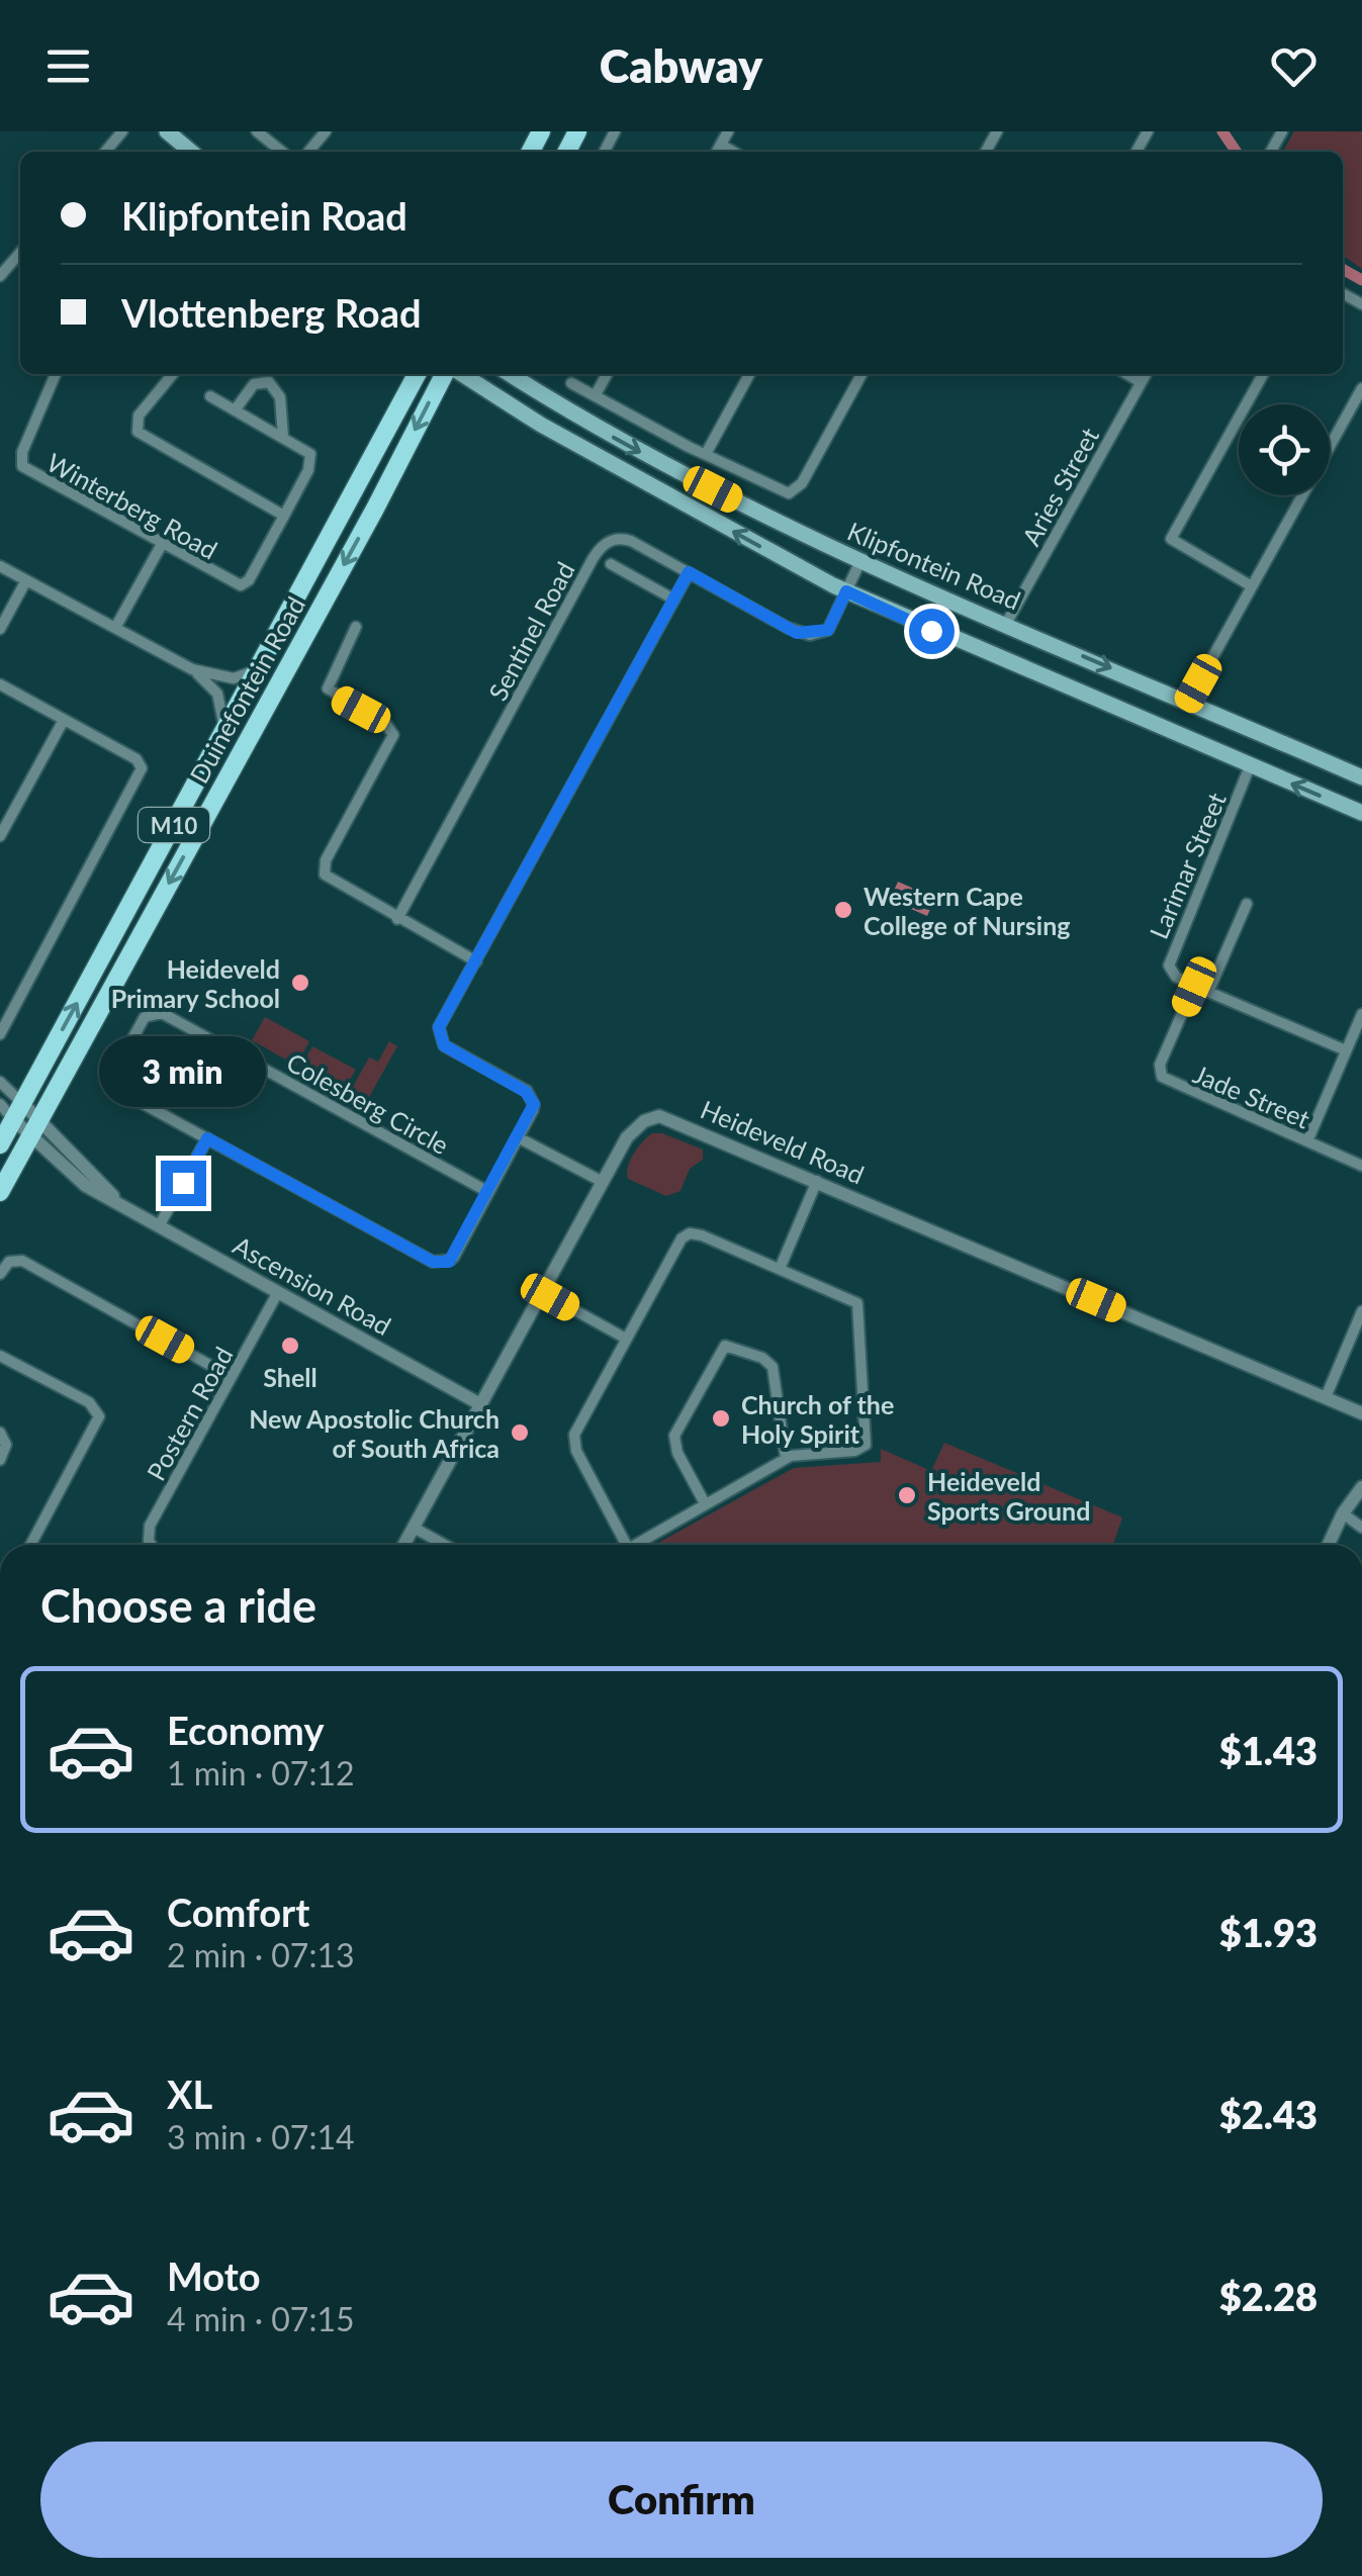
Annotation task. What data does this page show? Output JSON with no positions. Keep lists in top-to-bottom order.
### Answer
{
  "streets": {
    "main road": ["Klipfontein Road", "Duinefontein Road", "M10"],
    "street": [
      "Aries Street",
      "Winterberg Road",
      "Sentinel Road",
      "Larimar Street",
      "Jade Street",
      "Colesberg Circle",
      "Heideveld Road",
      "Ascension Road",
      "Postern Road"
    ]
  },
  "crossings": [
    ["Aries Street", "Klipfontein Road"],
    ["Klipfontein Road", "Sentinel Road"],
    ["Duinefontein Road", "Ascension Road"],
    ["Larimar Street", "Jade Street"],
    ["Heideveld Road", "Ascension Road"],
    ["Ascension Road", "Postern Road"]
  ],
  "places": [
    "Western Cape College of Nursing",
    "Heideveld Primary School",
    "Shell",
    "Church of the Holy Spirit",
    "New Apostolic Church of South Africa",
    "Heideveld Sports Ground"
  ],
  "page": {
    "header": "Cabway",
    "banner": ["Klipfontein Road", "Vlottenberg Road"],
    "bubble": "3 min",
    "heading": "Choose a ride",
    "list": [
      {
        "name": "Economy",
        "note": "1 min · 07:12",
        "value": "$1.43"
      },
      {
        "name": "Comfort",
        "note": "2 min · 07:13",
        "value": "$1.93"
      },
      {
        "name": "XL",
        "note": "3 min · 07:14",
        "value": "$2.43"
      },
      {
        "name": "Moto",
        "note": "4 min · 07:15",
        "value": "$2.28"
      }
    ],
    "buttons": "Confirm"
  }
}
